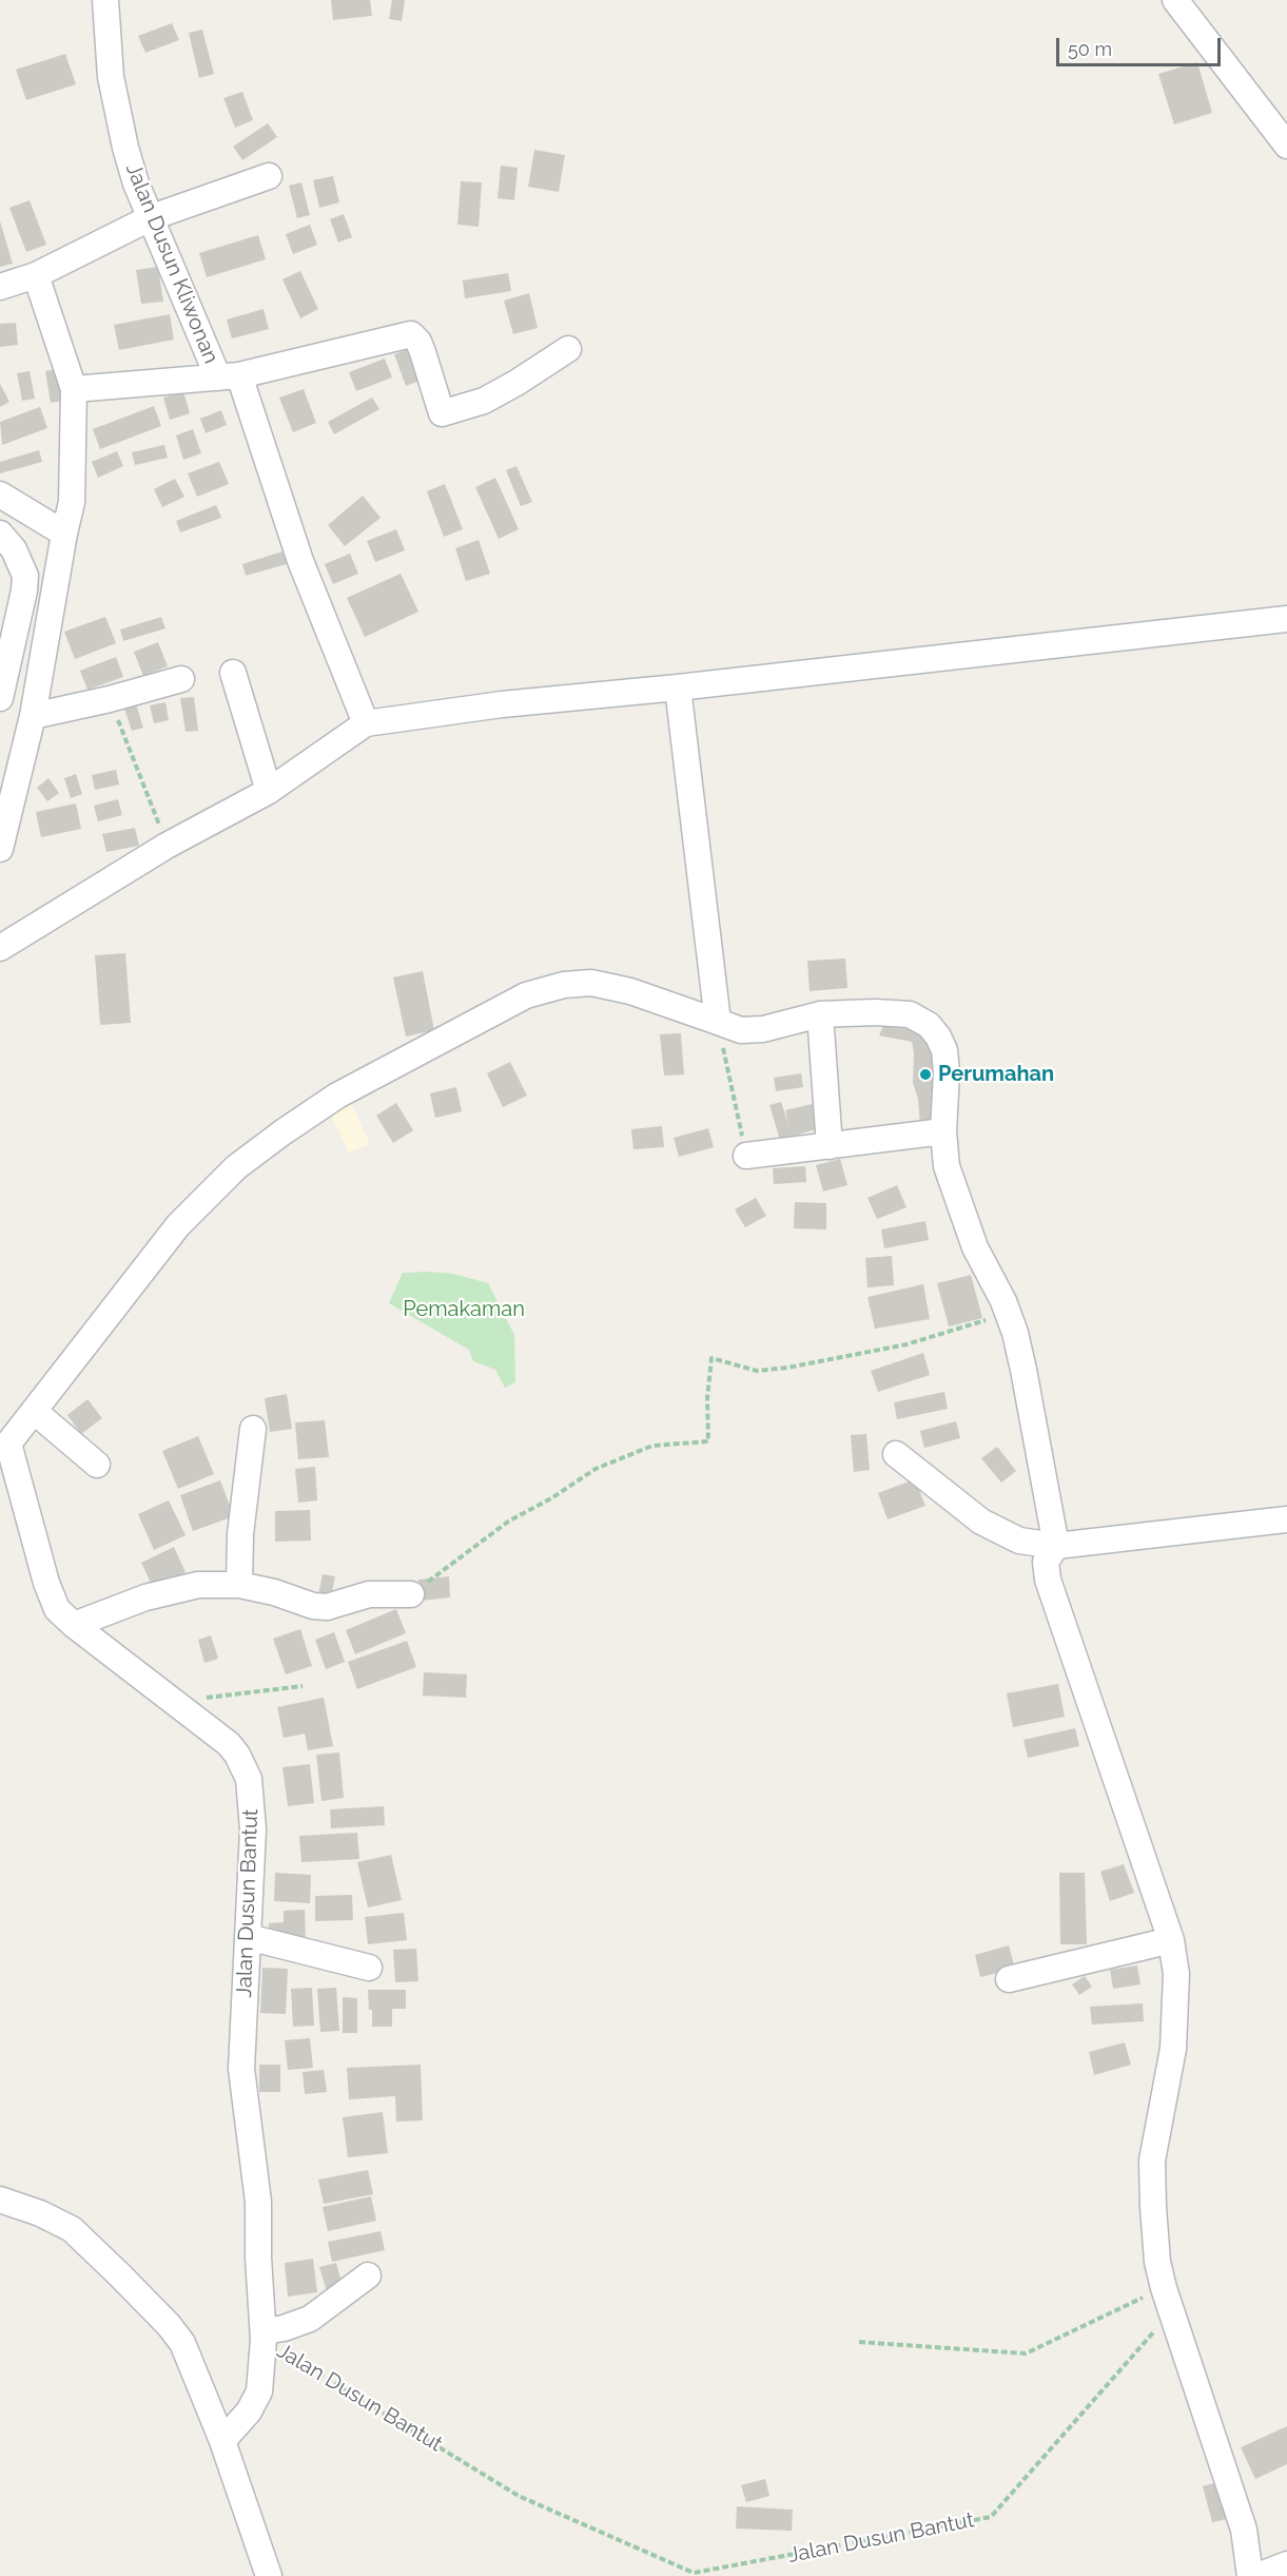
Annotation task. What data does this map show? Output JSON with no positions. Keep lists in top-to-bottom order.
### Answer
{
  "streets": {
    "street": ["Jalan Dusun Kliwonan", "Jalan Dusun Bantut"]
  },
  "parks": ["Pemakaman"],
  "places": ["Perumahan"],
  "scale_bar": "50 m"
}
